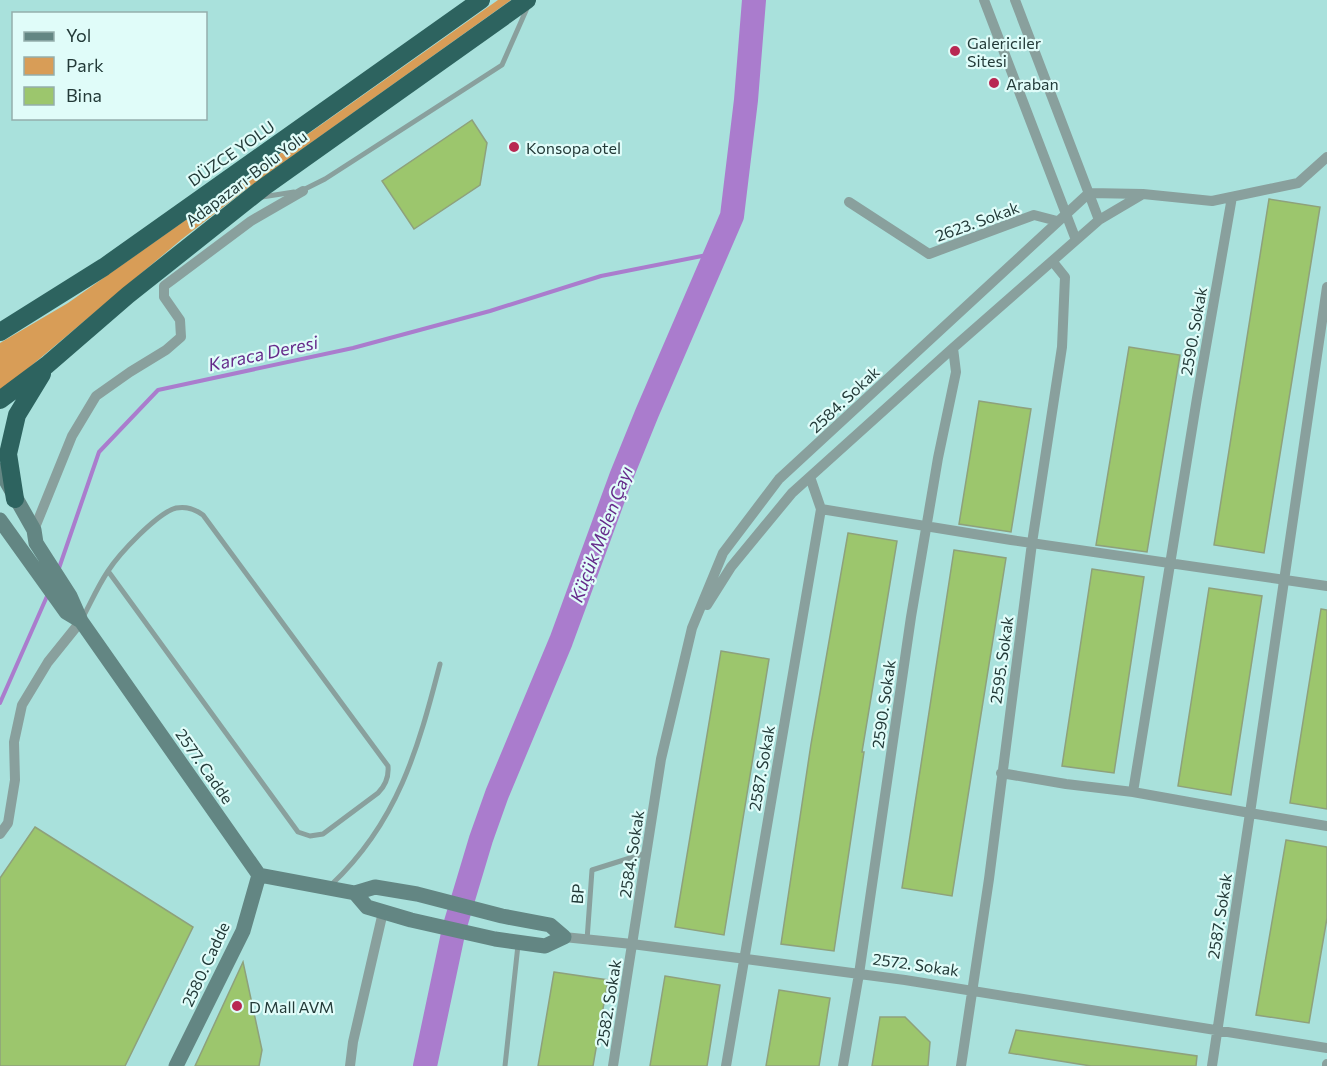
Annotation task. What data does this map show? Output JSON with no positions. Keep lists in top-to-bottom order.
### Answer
{
  "streets": {
    "highway": ["DÜZCE YOLU", "Adapazarı-Bolu Yolu"],
    "street": [
      "2623. Sokak",
      "2590. Sokak",
      "2584. Sokak",
      "2595. Sokak",
      "2577. Cadde",
      "2587. Sokak",
      "2580. Cadde",
      "2572. Sokak",
      "2582. Sokak"
    ],
    "lane": ["BP"]
  },
  "crossings": [
    ["2623. Sokak", "2584. Sokak"],
    ["2590. Sokak", "2584. Sokak"],
    ["2590. Sokak", "2572. Sokak"],
    ["2584. Sokak", "2595. Sokak"],
    ["2584. Sokak", "2587. Sokak"],
    ["2584. Sokak", "BP"],
    ["2584. Sokak", "2572. Sokak"],
    ["2584. Sokak", "2582. Sokak"],
    ["2595. Sokak", "2572. Sokak"],
    ["2577. Cadde", "2580. Cadde"],
    ["2587. Sokak", "2572. Sokak"],
    ["BP", "2572. Sokak"],
    ["2572. Sokak", "2582. Sokak"]
  ],
  "water": ["Karaca Deresi", "Küçük Melen Çayı"],
  "places": [
    "Galericiler Sitesi",
    "Araban",
    "Konsopa otel",
    "D Mall AVM"
  ],
  "legend": ["Yol", "Park", "Bina"]
}
